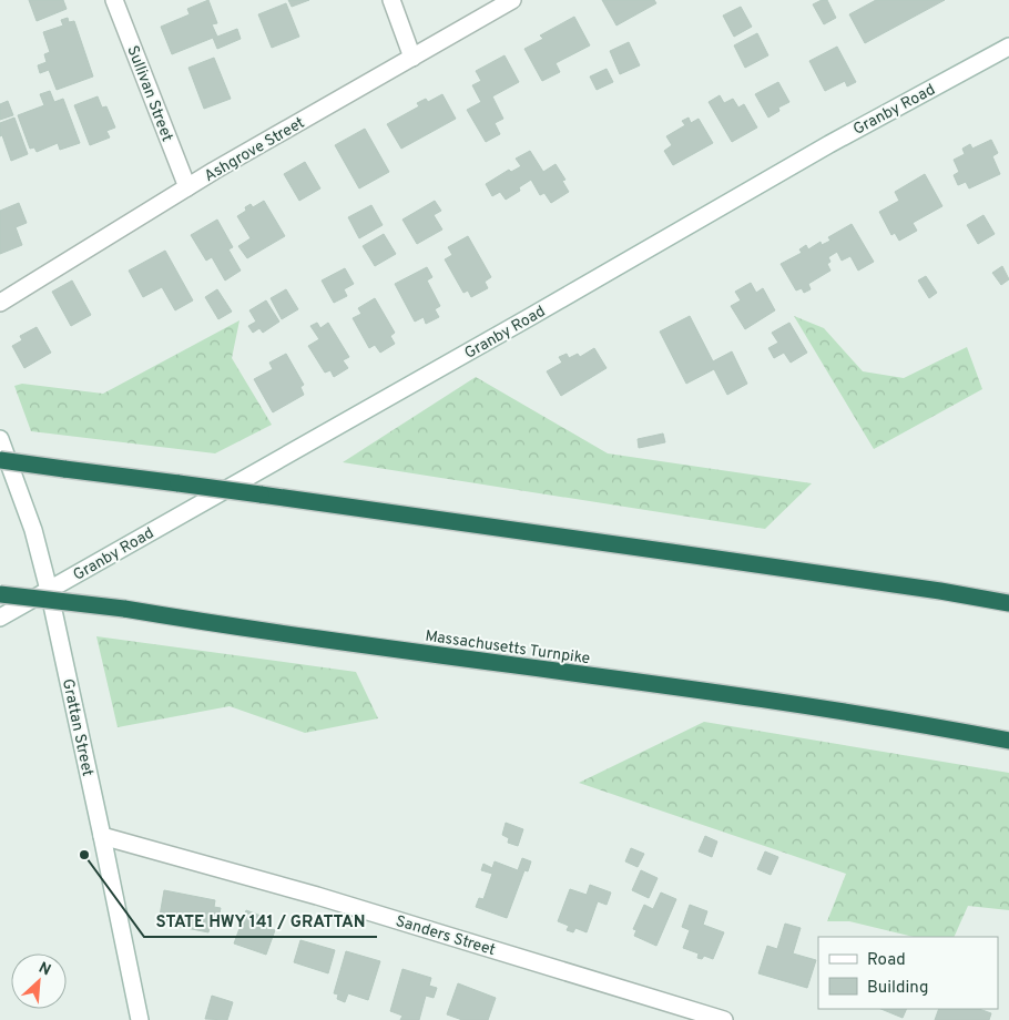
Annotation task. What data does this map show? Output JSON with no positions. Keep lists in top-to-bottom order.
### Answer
{
  "streets": {
    "highway": ["Massachusetts Turnpike"],
    "main road": [
      "Sullivan Street",
      "Granby Road",
      "Ashgrove Street",
      "Grattan Street",
      "Sanders Street"
    ]
  },
  "crossings": [
    ["Sullivan Street", "Ashgrove Street"],
    ["Granby Road", "Grattan Street"],
    ["Grattan Street", "Sanders Street"]
  ],
  "places": ["STATE HWY 141 / GRATTAN"],
  "legend": ["Road", "Building"],
  "north": "top right"
}
